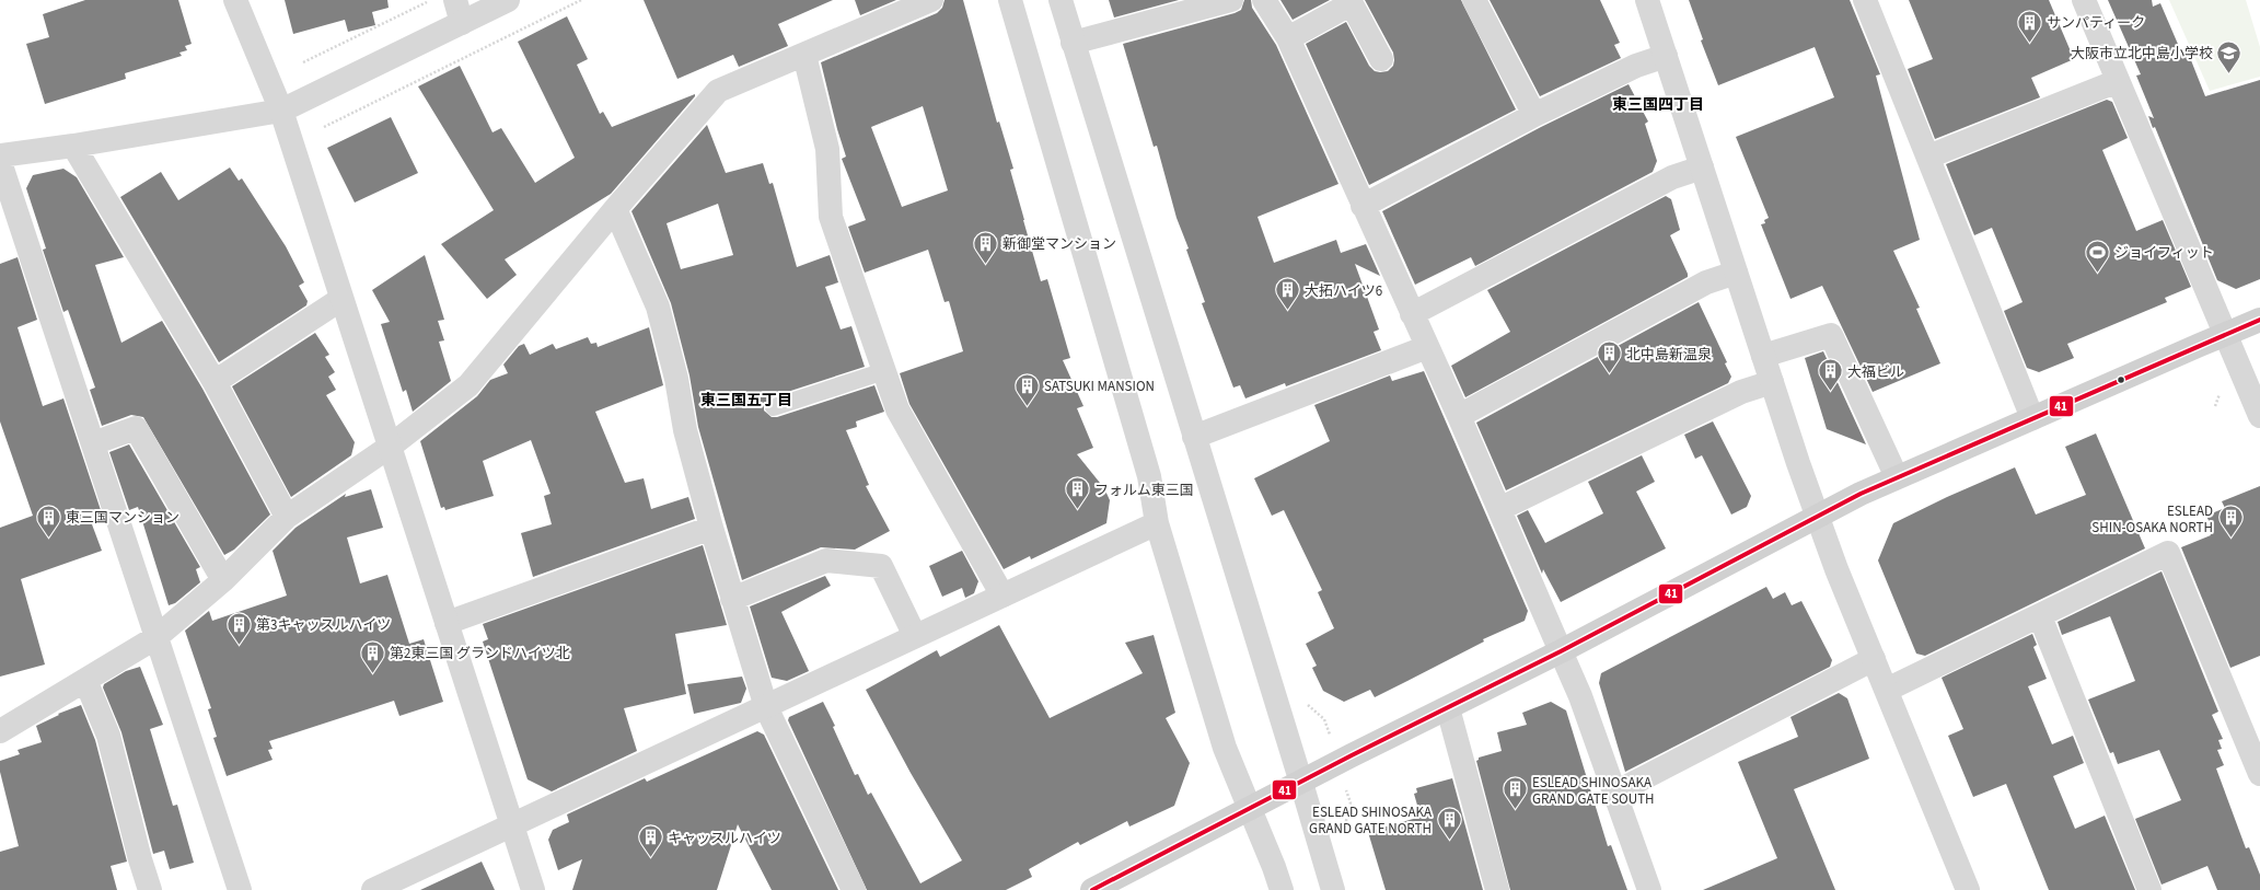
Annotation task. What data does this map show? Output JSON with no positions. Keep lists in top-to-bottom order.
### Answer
{
  "districts": ["東三国四丁目", "東三国五丁目"],
  "places": {
    "building": [
      "サンパティーク",
      "新御堂マンション",
      "大拓ハイツ6",
      "北中島新温泉",
      "大福ビル",
      "SATSUKI MANSION",
      "フォルム東三国",
      "東三国マンション",
      "ESLEAD SHIN-OSAKA NORTH",
      "第3キャッスルハイツ",
      "第2東三国 グランドハイツ北",
      "ESLEAD SHINOSAKA GRAND GATE SOUTH",
      "ESLEAD SHINOSAKA GRAND GATE NORTH",
      "キャッスルハイツ"
    ],
    "school or university": ["大阪市立北中島小学校"],
    "sports": ["ジョイフィット"]
  },
  "lines": ["transit line 41"]
}
